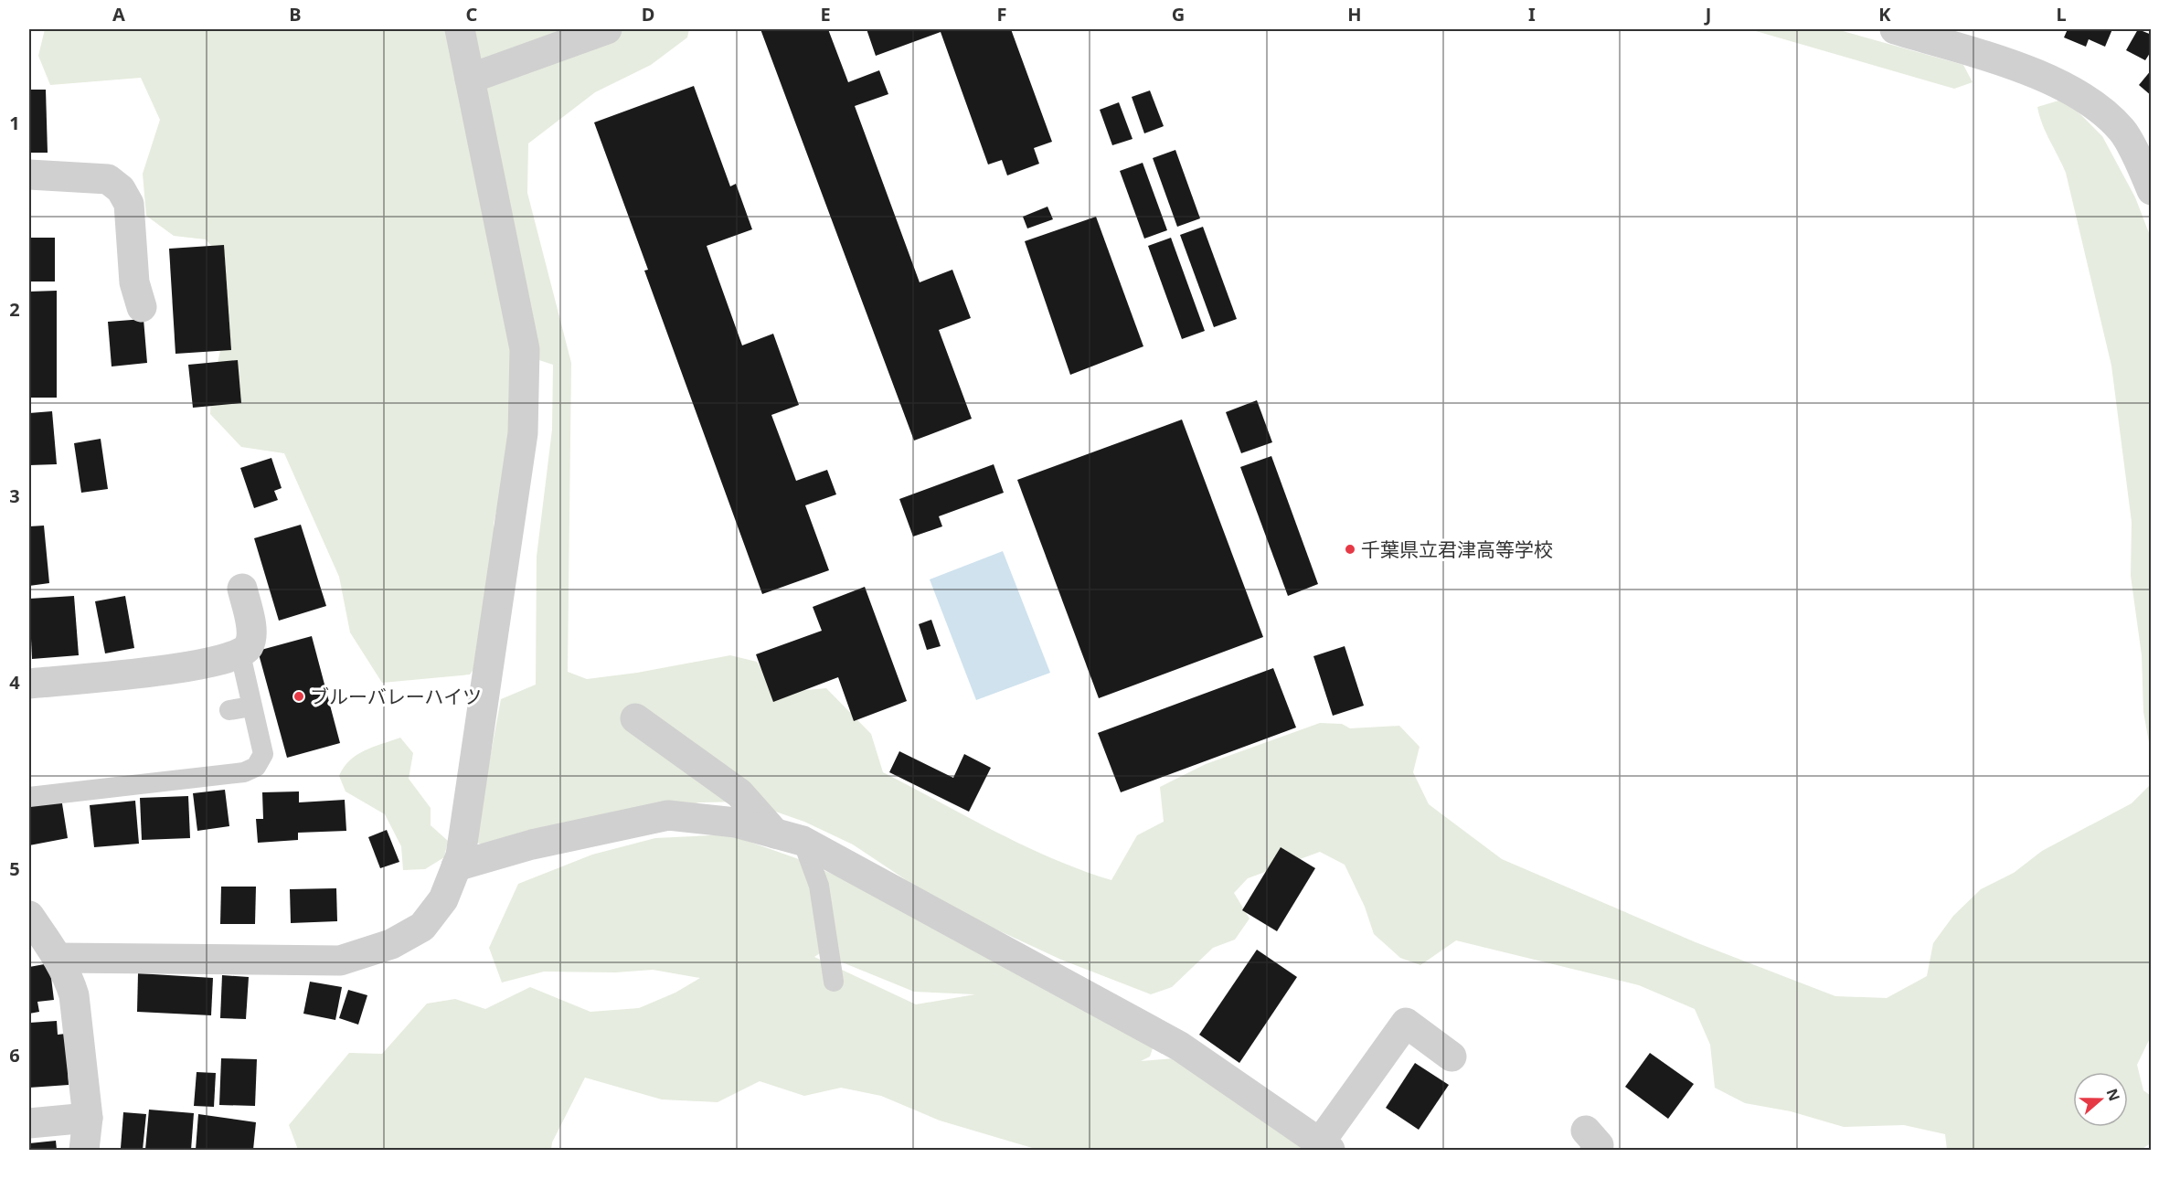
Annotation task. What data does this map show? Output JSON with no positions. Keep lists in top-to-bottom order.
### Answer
{
  "places": ["千葉県立君津高等学校", "ブルーバレーハイツ"],
  "north": "right",
  "grid": {
    "columns": [
      "A",
      "B",
      "C",
      "D",
      "E",
      "F",
      "G",
      "H",
      "I",
      "J",
      "K",
      "L"
    ],
    "rows": [
      "1",
      "2",
      "3",
      "4",
      "5",
      "6"
    ]
  }
}
